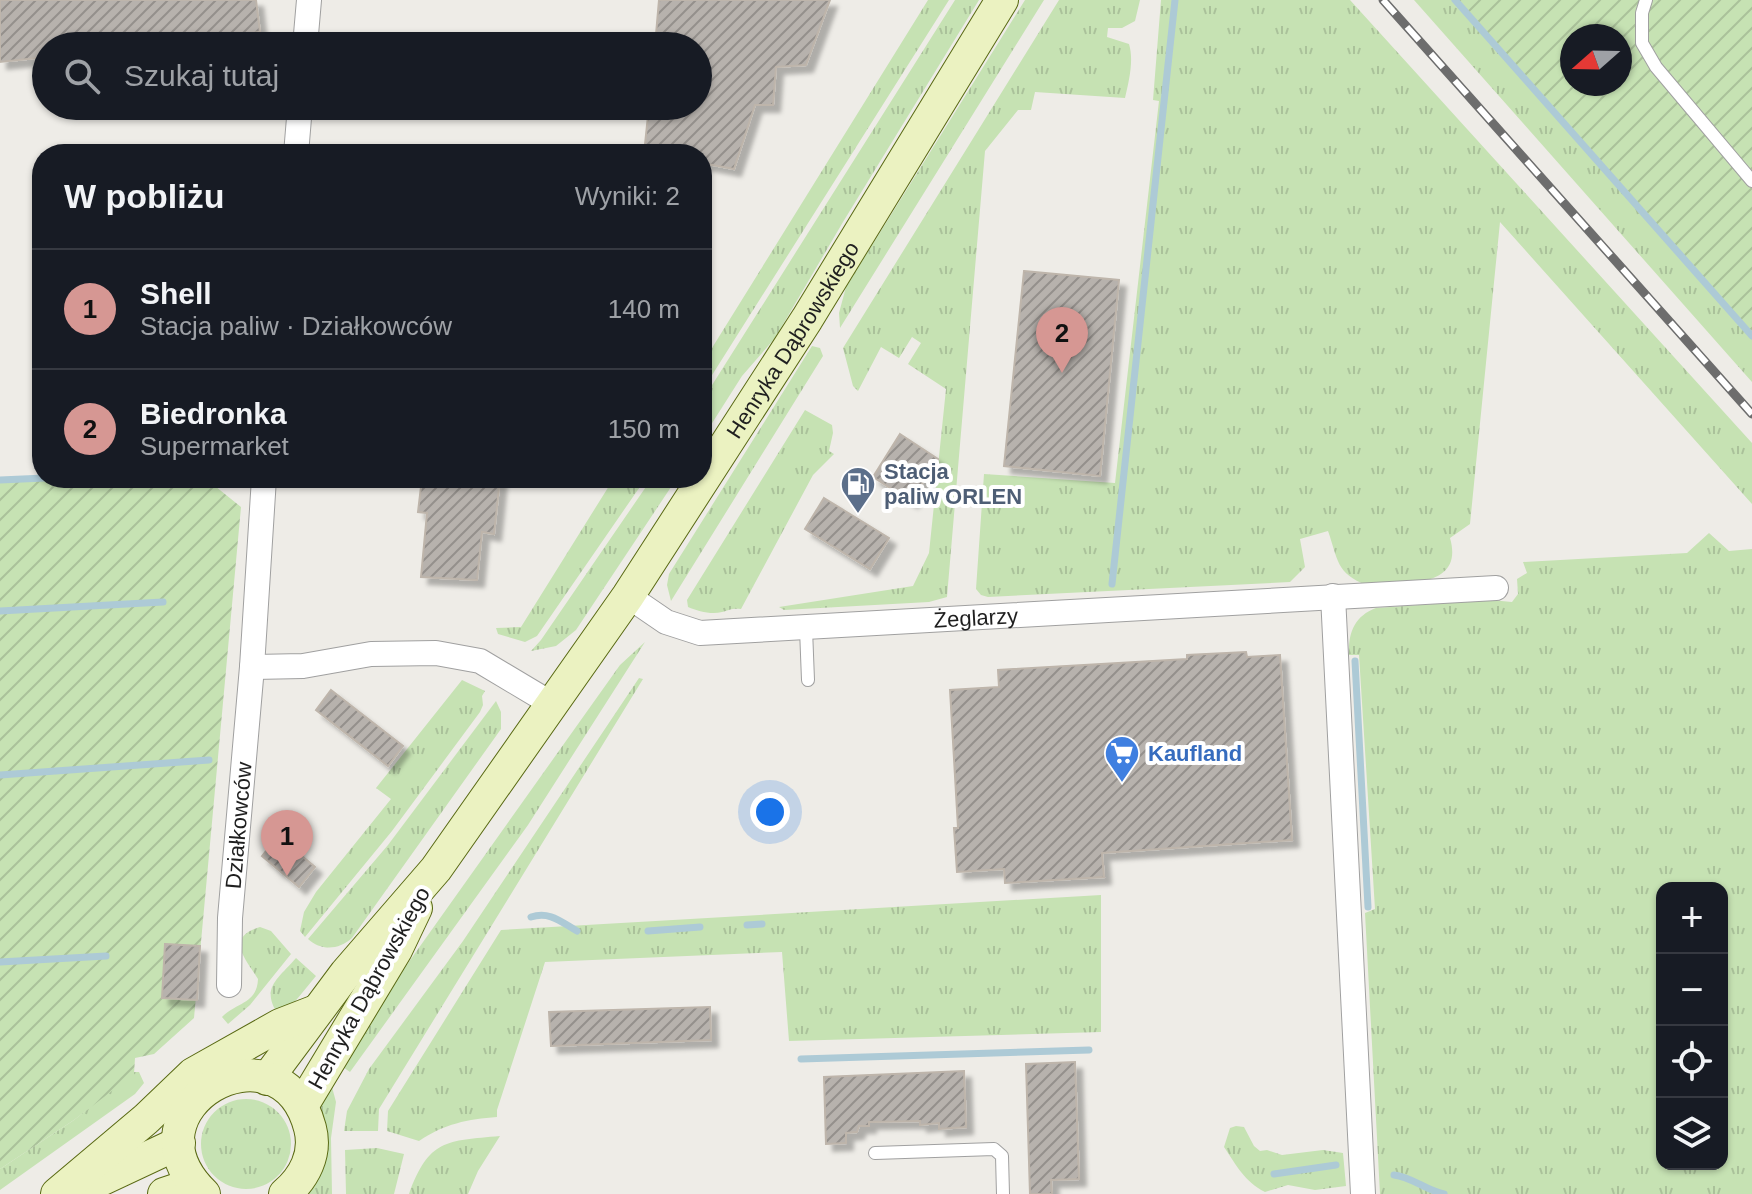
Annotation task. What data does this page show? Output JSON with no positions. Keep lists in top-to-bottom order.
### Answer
{
  "streets": {
    "main road": ["Henryka Dąbrowskiego"],
    "street": ["Żeglarzy", "Działkowców"]
  },
  "crossings": [
    ["Henryka Dąbrowskiego", "Żeglarzy"]
  ],
  "places": {
    "fuel station": ["Stacja paliw ORLEN"],
    "supermarket": ["Kaufland"]
  },
  "north": "left",
  "page": {
    "search": "Szukaj tutaj",
    "heading": ["W pobliżu", "Wyniki: 2"],
    "list": [
      {
        "mark": "1",
        "name": "Shell",
        "note": "Stacja paliw · Działkowców",
        "value": "140 m"
      },
      {
        "mark": "2",
        "name": "Biedronka",
        "note": "Supermarket",
        "value": "150 m"
      }
    ],
    "pins": ["2", "1"],
    "map_buttons": ["+", "−"]
  }
}
